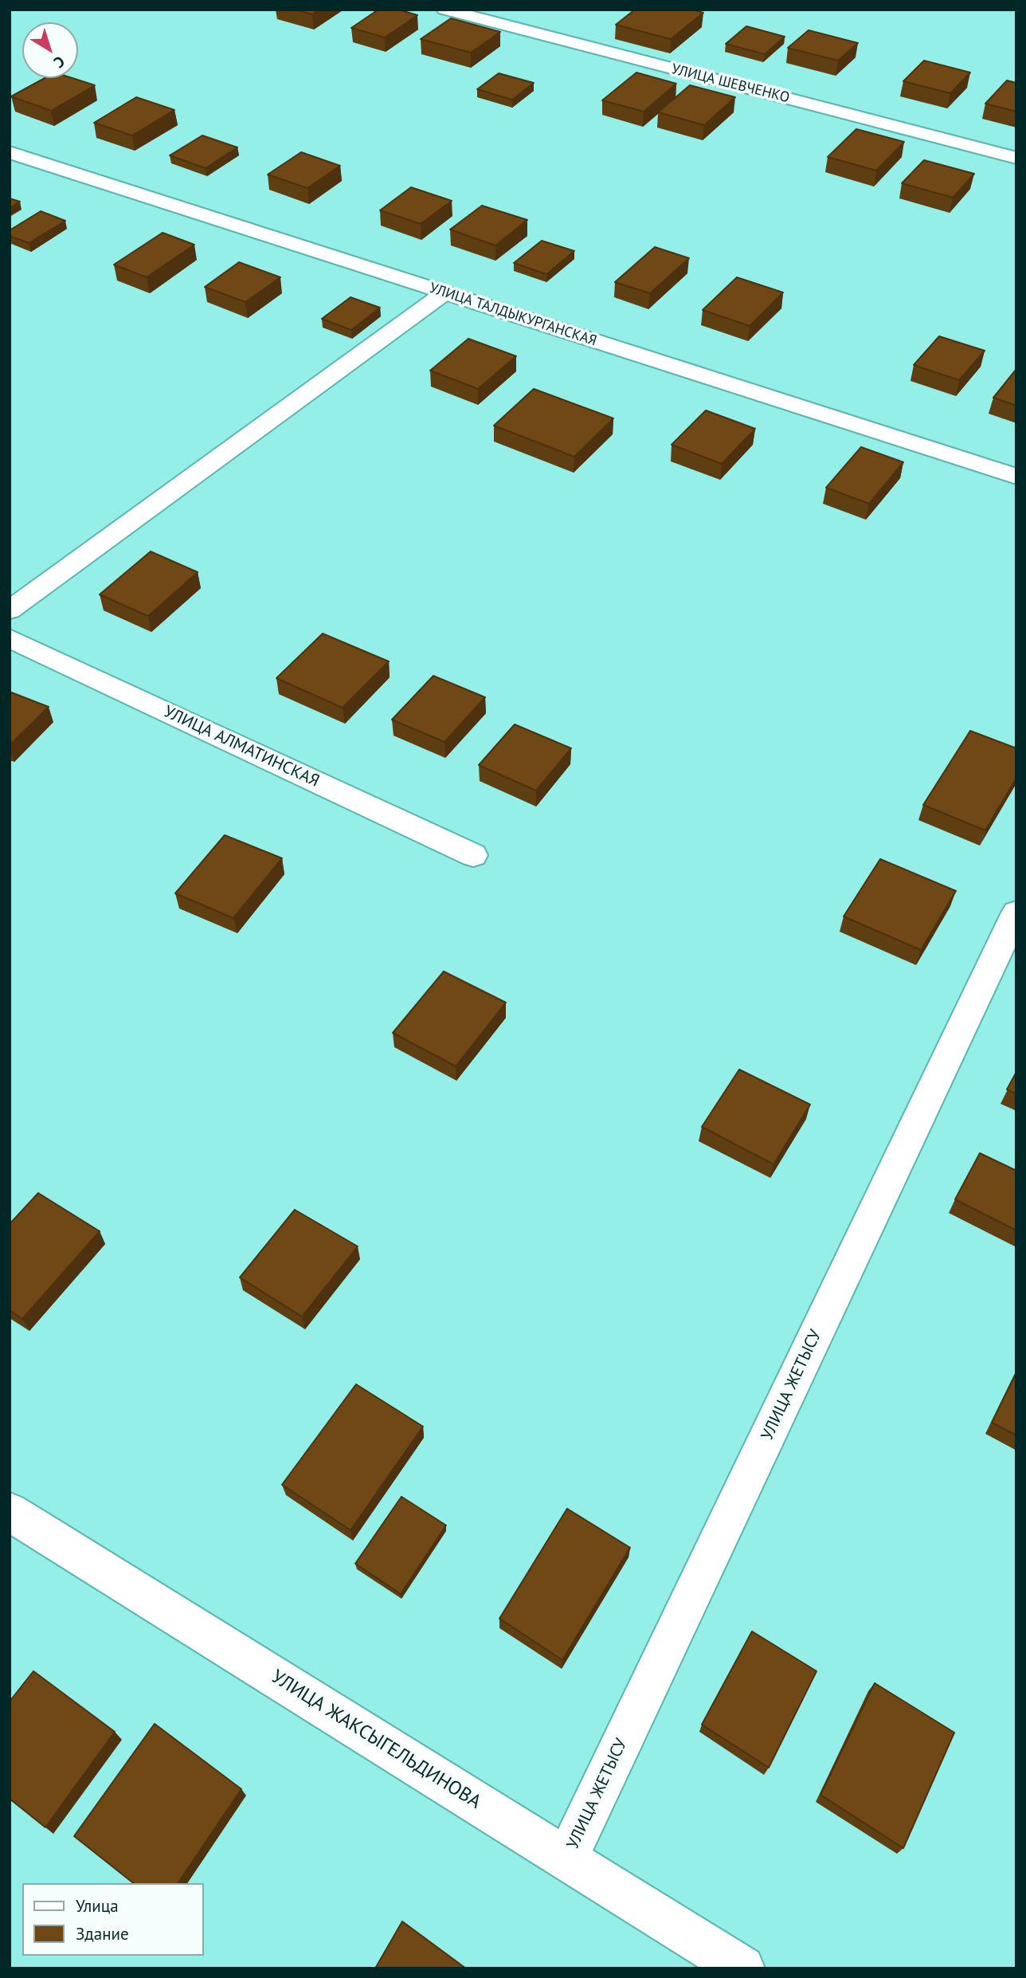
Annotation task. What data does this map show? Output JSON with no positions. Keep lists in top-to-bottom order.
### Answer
{
  "streets": {
    "street": [
      "УЛИЦА ШЕВЧЕНКО",
      "УЛИЦА ТАЛДЫКУРГАНСКАЯ",
      "УЛИЦА АЛМАТИНСКАЯ",
      "УЛИЦА ЖЕТЫСУ",
      "УЛИЦА ЖАКСЫГЕЛЬДИНОВА"
    ]
  },
  "crossings": [
    ["УЛИЦА ЖЕТЫСУ", "УЛИЦА ЖАКСЫГЕЛЬДИНОВА"]
  ],
  "legend": ["Улица", "Здание"],
  "north": "bottom right"
}
